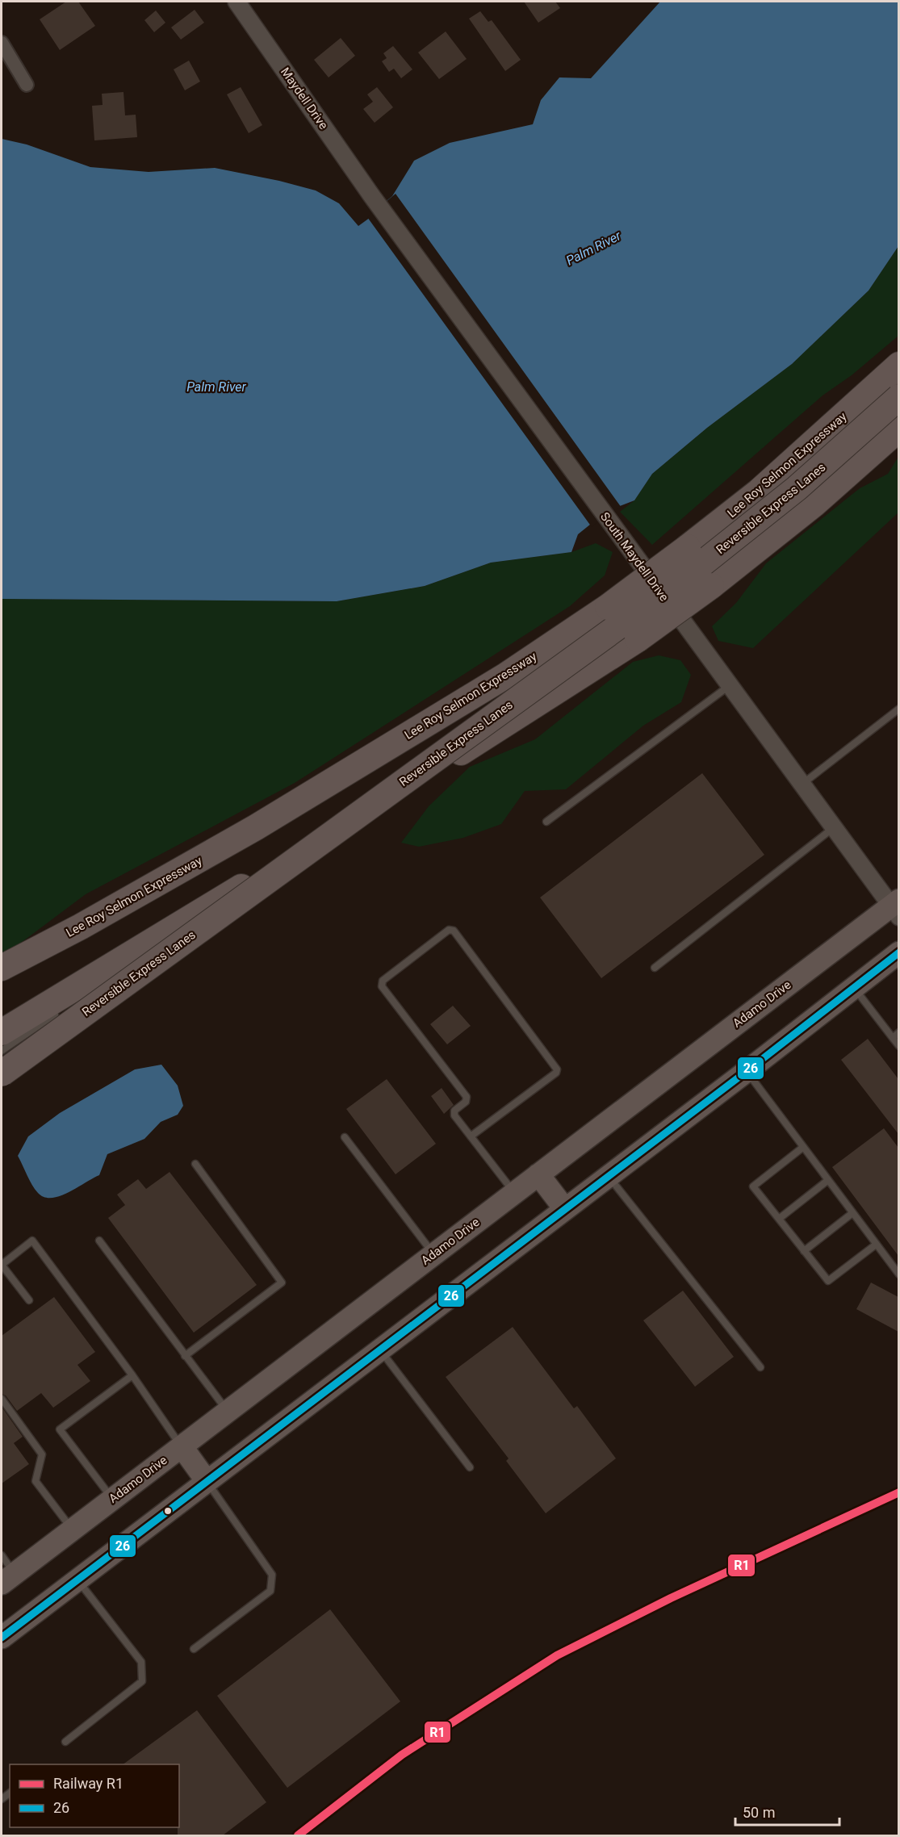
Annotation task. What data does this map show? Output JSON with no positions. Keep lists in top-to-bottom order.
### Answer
{
  "streets": {
    "highway": ["Lee Roy Selmon Expressway", "Reversible Express Lanes"],
    "main road": ["Adamo Drive"],
    "street": ["Maydell Drive", "South Maydell Drive"]
  },
  "crossings": [
    ["Maydell Drive", "South Maydell Drive"],
    ["South Maydell Drive", "Adamo Drive"]
  ],
  "water": ["Palm River"],
  "lines": ["transit line 26", "rail line R1"],
  "legend": ["Railway R1", "26"],
  "scale_bar": "50 m"
}
